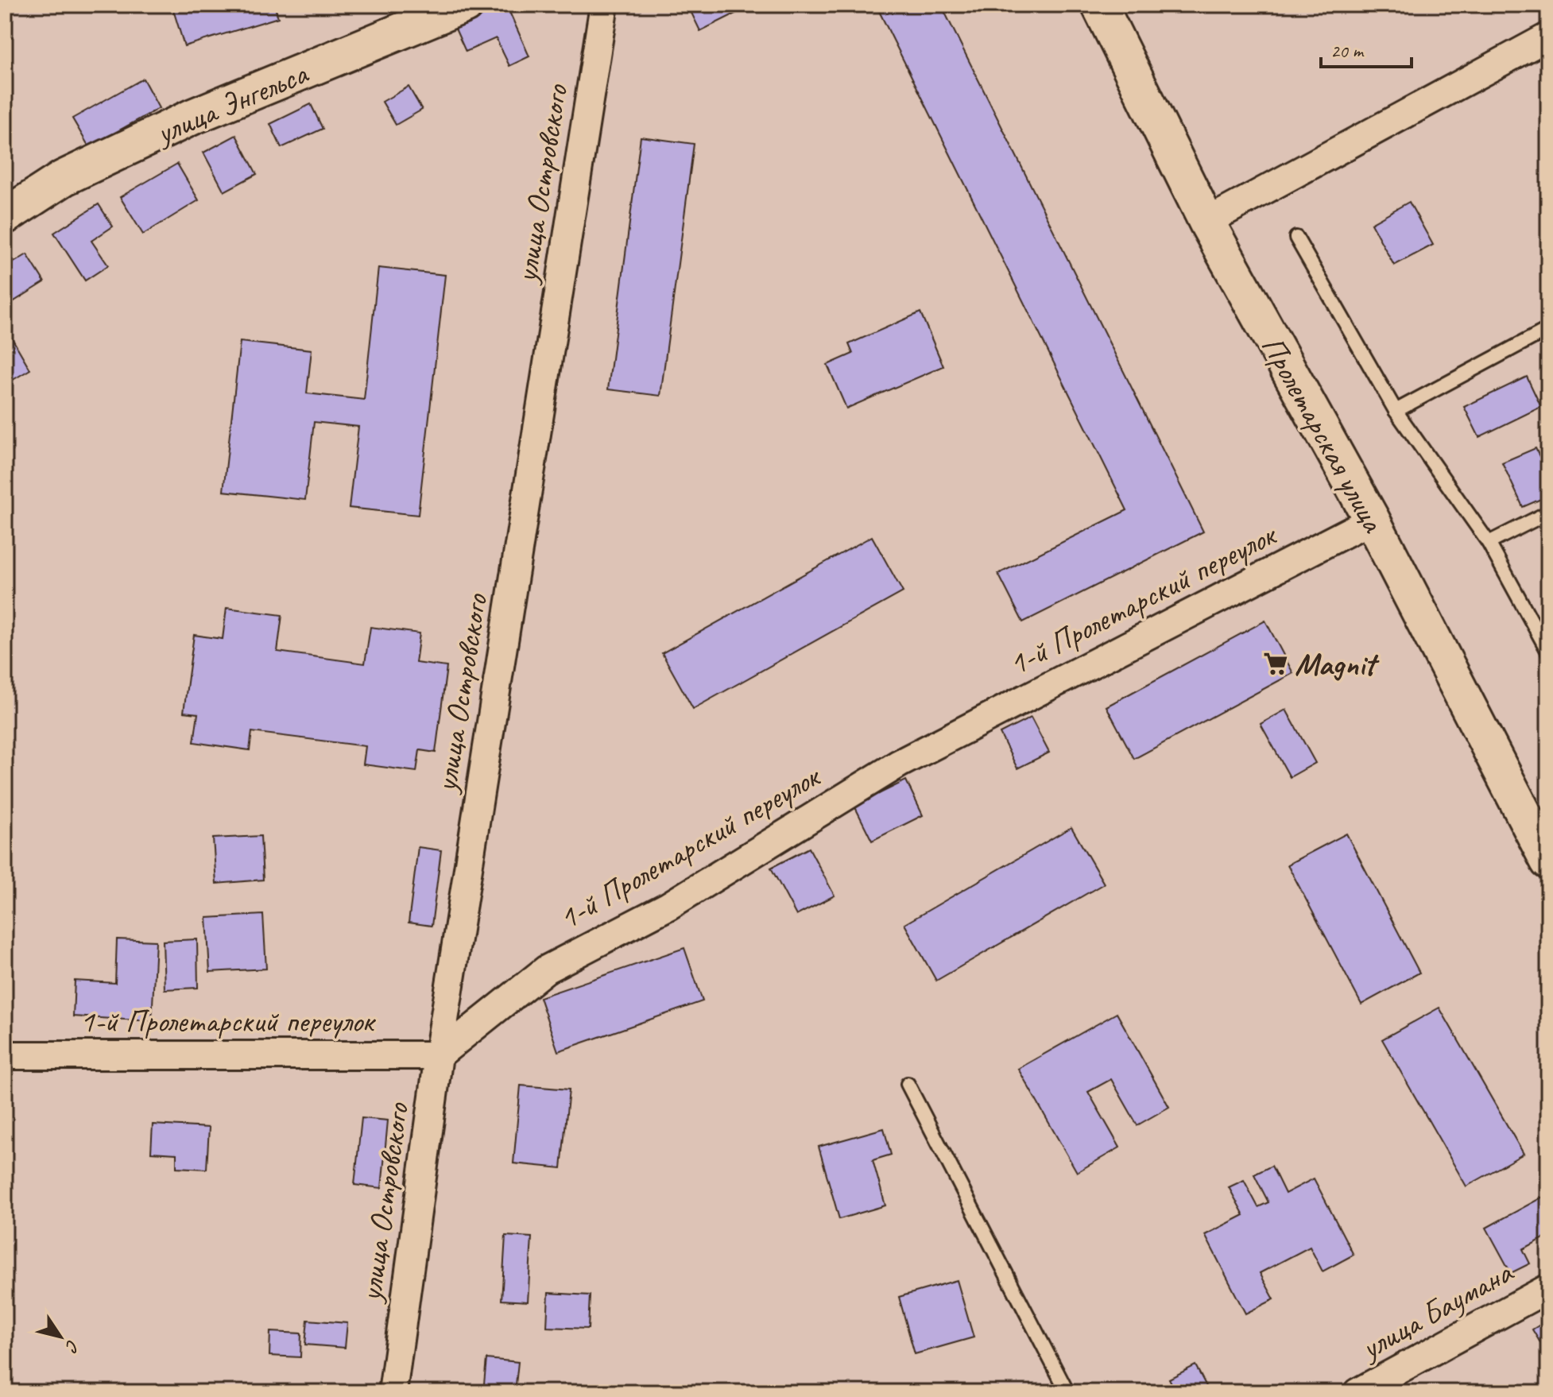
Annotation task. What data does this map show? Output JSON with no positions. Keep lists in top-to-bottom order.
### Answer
{
  "streets": {
    "main road": ["улица Энгельса", "Пролетарская улица"],
    "street": ["улица Островского", "1-й Пролетарский переулок", "улица Баумана"]
  },
  "crossings": [
    ["улица Островского", "1-й Пролетарский переулок"],
    ["Пролетарская улица", "1-й Пролетарский переулок"]
  ],
  "places": {
    "supermarket": ["Magnit"]
  },
  "scale_bar": "20 m",
  "north": "bottom right"
}
